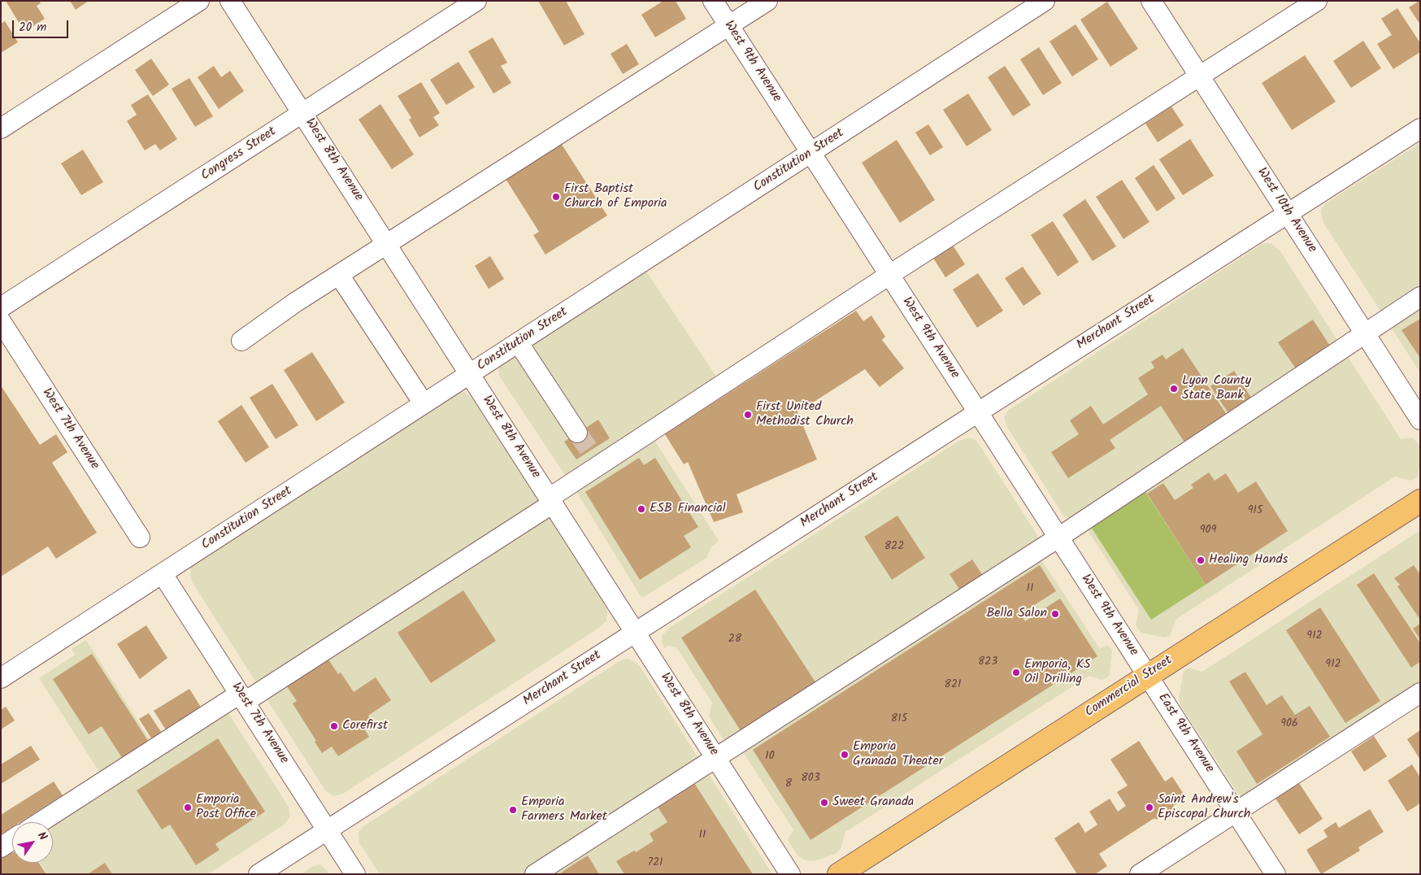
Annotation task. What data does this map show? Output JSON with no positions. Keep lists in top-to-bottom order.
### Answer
{
  "streets": {
    "main road": ["Commercial Street"],
    "street": [
      "West 9th Avenue",
      "Congress Street",
      "West 8th Avenue",
      "Constitution Street",
      "West 10th Avenue",
      "Merchant Street",
      "West 7th Avenue",
      "East 9th Avenue"
    ]
  },
  "crossings": [
    ["West 9th Avenue", "Constitution Street"],
    ["West 9th Avenue", "Merchant Street"],
    ["West 9th Avenue", "Commercial Street"],
    ["West 9th Avenue", "East 9th Avenue"],
    ["Congress Street", "West 8th Avenue"],
    ["West 8th Avenue", "Constitution Street"],
    ["West 8th Avenue", "Merchant Street"],
    ["Constitution Street", "West 7th Avenue"],
    ["West 10th Avenue", "Merchant Street"],
    ["Merchant Street", "West 7th Avenue"],
    ["Commercial Street", "East 9th Avenue"]
  ],
  "places": [
    "First Baptist Church of Emporia",
    "Lyon County State Bank",
    "First United Methodist Church",
    "ESB Financial",
    "Healing Hands",
    "Bella Salon",
    "Emporia, KS Oil Drilling",
    "Corefirst",
    "Emporia Granada Theater",
    "Sweet Granada",
    "Emporia Post Office",
    "Saint Andrew's Episcopal Church",
    "Emporia Farmers Market"
  ],
  "house_numbers": [
    "915",
    "909",
    "822",
    "11",
    "912",
    "28",
    "823",
    "912",
    "821",
    "815",
    "906",
    "10",
    "803",
    "8",
    "11",
    "721"
  ],
  "scale_bar": "20 m",
  "north": "top right"
}
